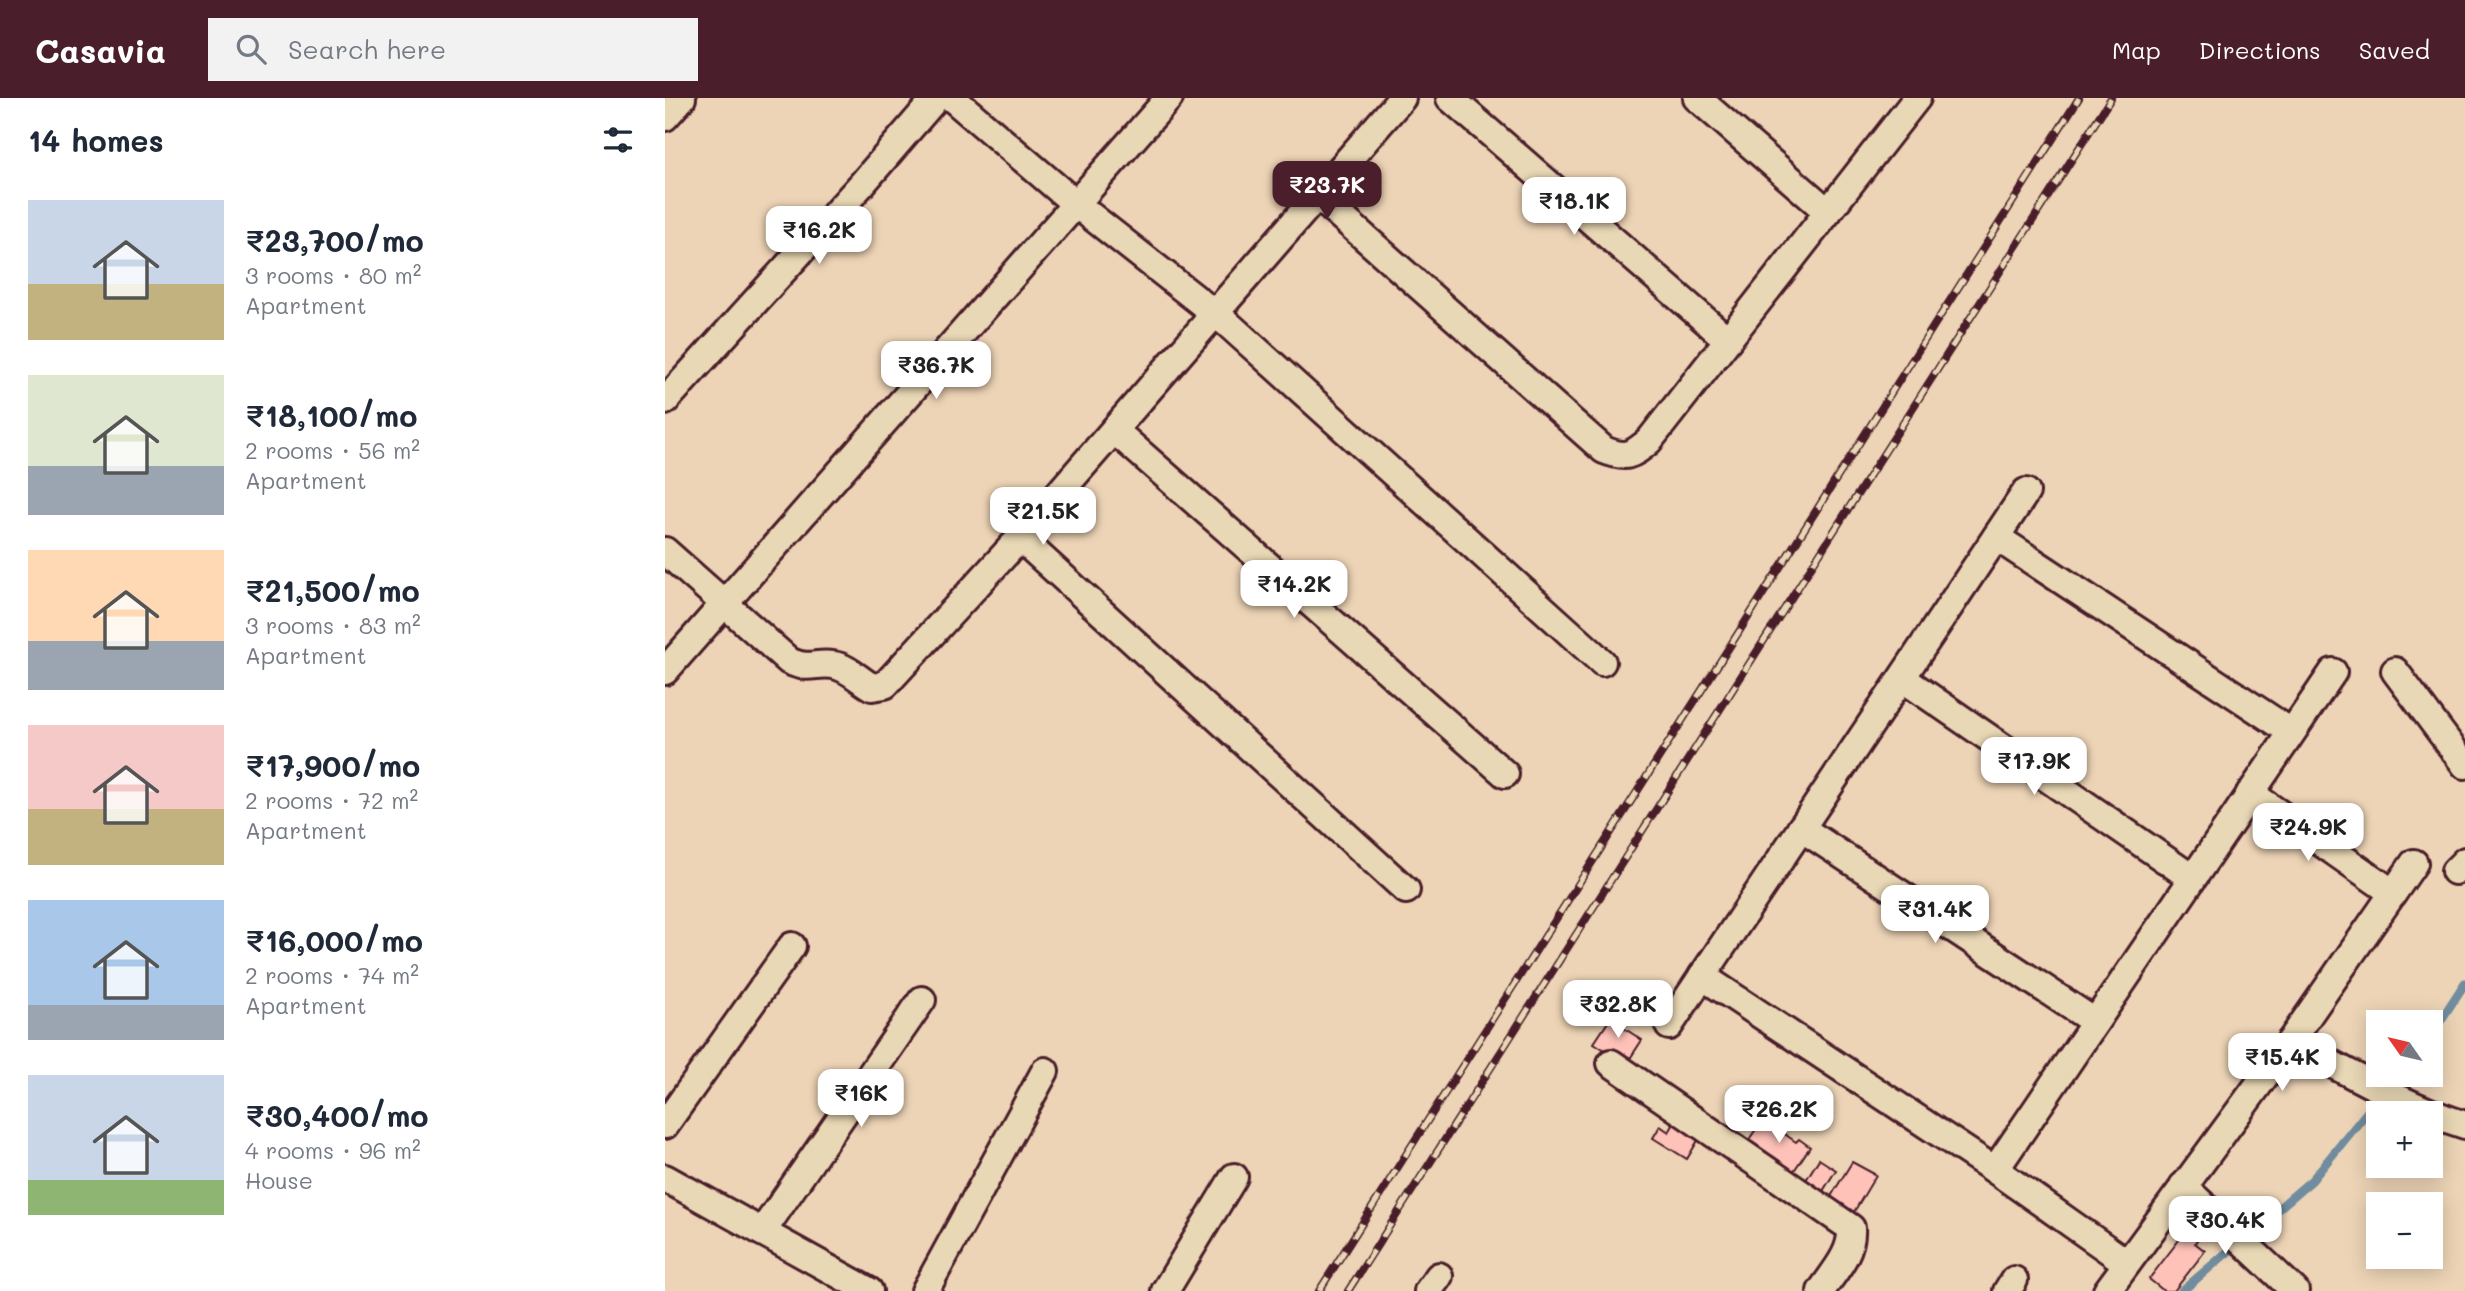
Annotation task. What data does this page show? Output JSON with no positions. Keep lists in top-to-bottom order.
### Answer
{
  "north": "top left",
  "page": {
    "header": "Casavia",
    "search": "Search here",
    "nav": ["Map", "Directions", "Saved"],
    "heading": "14 homes",
    "price": [
      "₹23.7K",
      "₹18.1K",
      "₹16.2K",
      "₹36.7K",
      "₹21.5K",
      "₹14.2K",
      "₹17.9K",
      "₹24.9K",
      "₹31.4K",
      "₹32.8K",
      "₹15.4K",
      "₹16K",
      "₹26.2K",
      "₹30.4K"
    ],
    "list": [
      {
        "name": "₹23,700/mo",
        "note": "3 rooms · 80 m² · Apartment"
      },
      {
        "name": "₹18,100/mo",
        "note": "2 rooms · 56 m² · Apartment"
      },
      {
        "name": "₹21,500/mo",
        "note": "3 rooms · 83 m² · Apartment"
      },
      {
        "name": "₹17,900/mo",
        "note": "2 rooms · 72 m² · Apartment"
      },
      {
        "name": "₹16,000/mo",
        "note": "2 rooms · 74 m² · Apartment"
      },
      {
        "name": "₹30,400/mo",
        "note": "4 rooms · 96 m² · House"
      }
    ],
    "map_buttons": ["+", "−"]
  }
}
